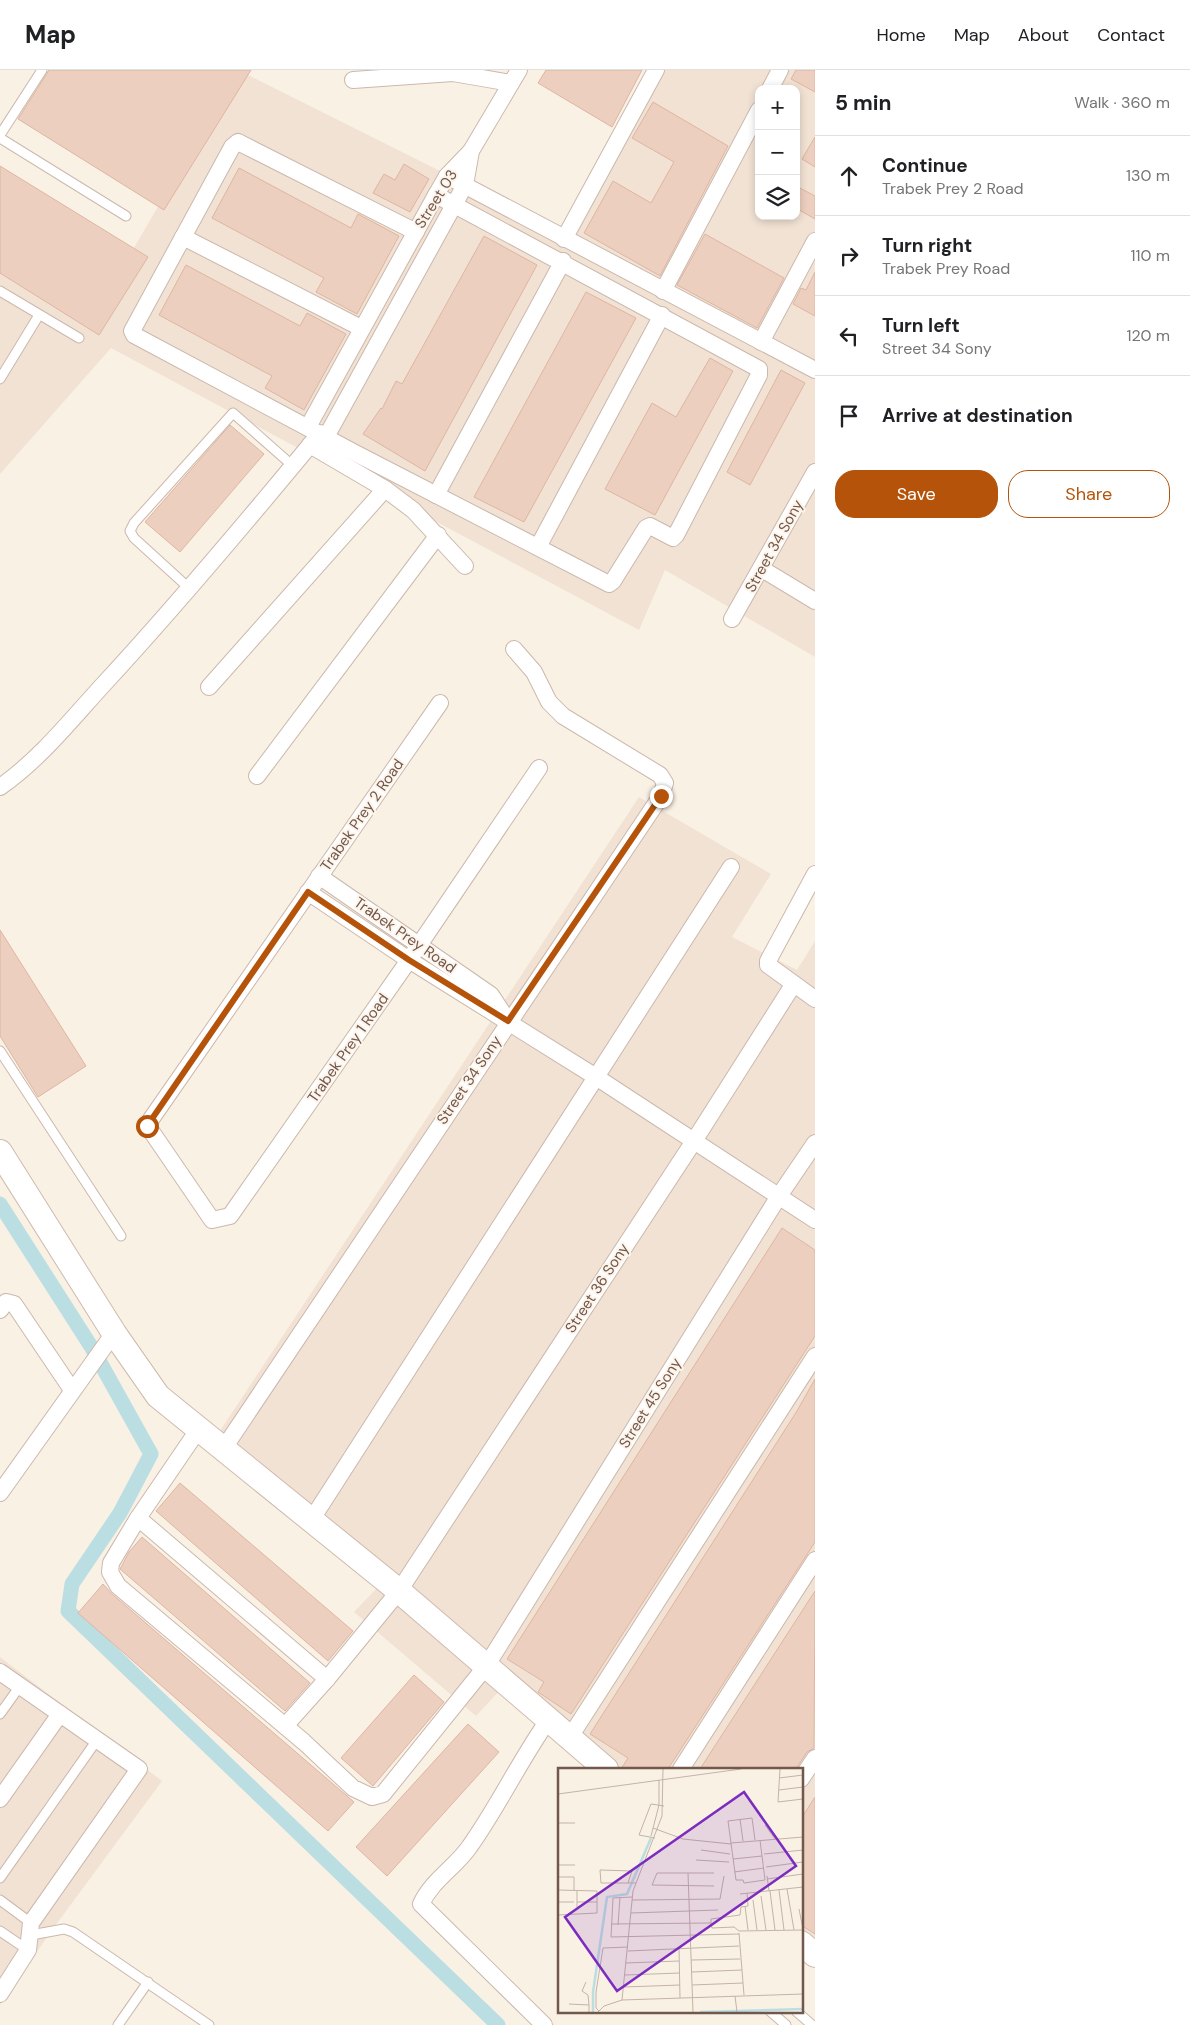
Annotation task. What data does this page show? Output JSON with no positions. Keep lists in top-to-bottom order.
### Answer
{
  "streets": {
    "street": [
      "Street 03",
      "Street 34 Sony",
      "Trabek Prey 2 Road",
      "Trabek Prey Road",
      "Trabek Prey 1 Road",
      "Street 36 Sony",
      "Street 45 Sony"
    ]
  },
  "crossings": [
    ["Street 34 Sony", "Trabek Prey Road"],
    ["Trabek Prey 2 Road", "Trabek Prey Road"],
    ["Trabek Prey 2 Road", "Trabek Prey 1 Road"],
    ["Trabek Prey Road", "Trabek Prey 1 Road"],
    ["Street 36 Sony", "Street 45 Sony"]
  ],
  "page": {
    "header": "Map",
    "nav": [
      "Home",
      "Map",
      "About",
      "Contact"
    ],
    "heading": ["5 min", "Walk · 360 m"],
    "map_buttons": ["+", "−"],
    "list": [
      ["Continue", "Trabek Prey 2 Road", "130 m"],
      ["Turn right", "Trabek Prey Road", "110 m"],
      ["Turn left", "Street 34 Sony", "120 m"],
      "Arrive at destination"
    ],
    "buttons": ["Save", "Share"]
  }
}
